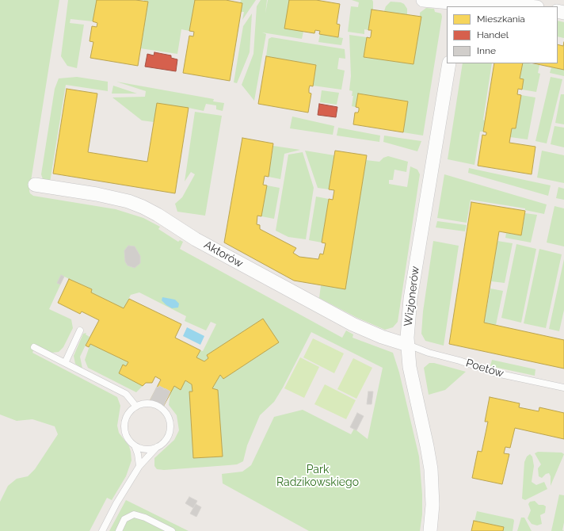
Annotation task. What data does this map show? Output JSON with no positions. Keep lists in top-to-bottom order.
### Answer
{
  "streets": {
    "street": ["Aktorów", "Wizjonerów"],
    "lane": ["Poetów"]
  },
  "crossings": [
    ["Aktorów", "Wizjonerów"],
    ["Aktorów", "Poetów"],
    ["Wizjonerów", "Poetów"]
  ],
  "parks": ["Park Radzikowskiego"],
  "legend": ["Mieszkania", "Handel", "Inne"]
}
